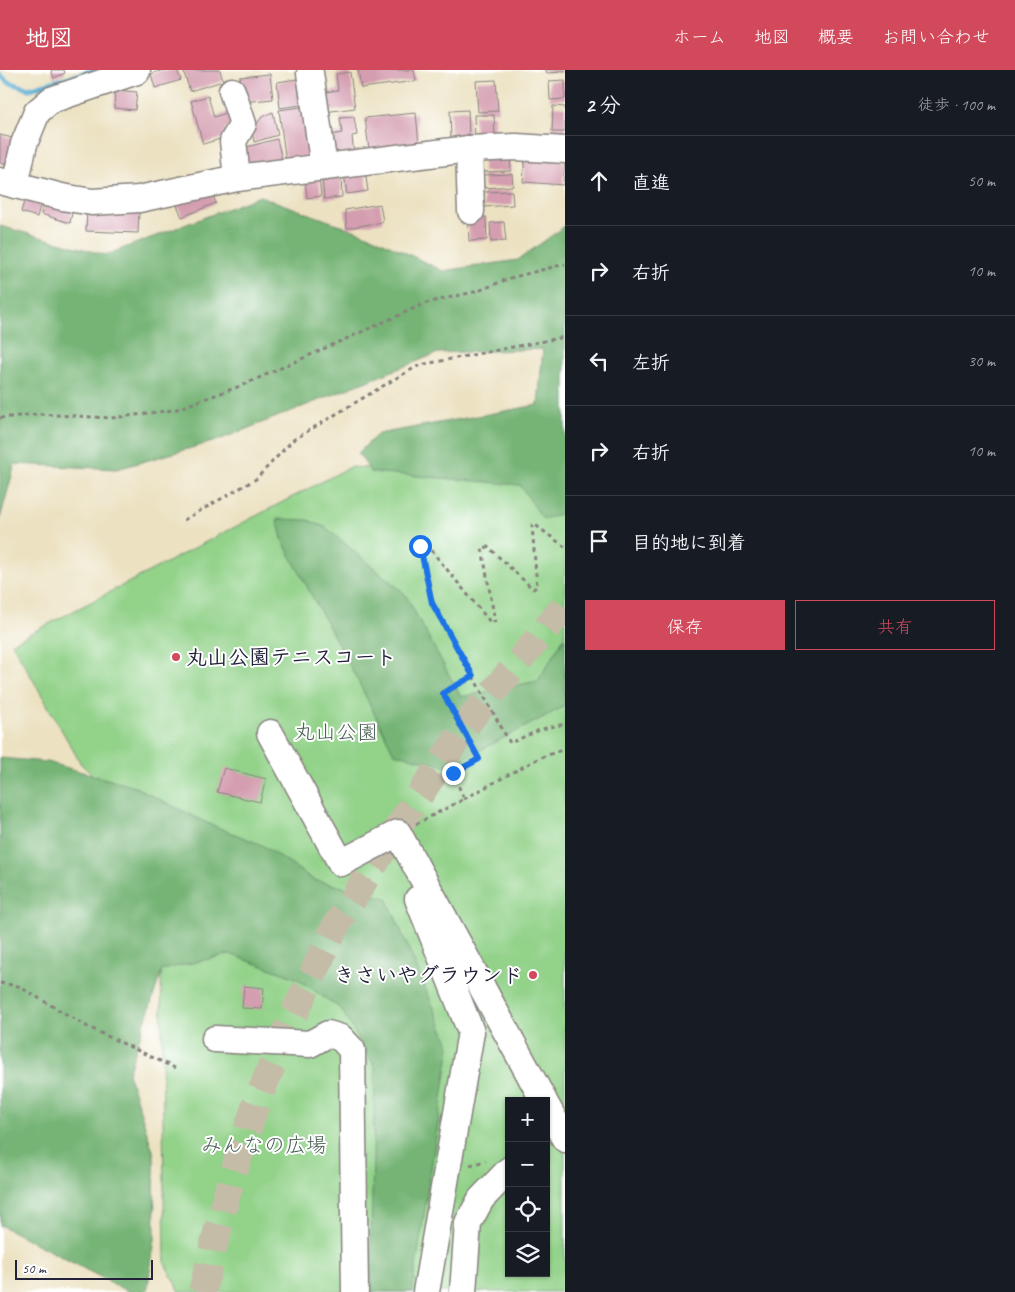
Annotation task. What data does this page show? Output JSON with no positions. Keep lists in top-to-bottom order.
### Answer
{
  "parks": ["丸山公園", "みんなの広場"],
  "places": ["丸山公園テニスコート", "きさいやグラウンド"],
  "scale_bar": "50 m",
  "page": {
    "header": "地図",
    "nav": [
      "ホーム",
      "地図",
      "概要",
      "お問い合わせ"
    ],
    "heading": ["2 分", "徒歩 · 100 m"],
    "list": [
      ["直進", "50 m"],
      ["右折", "10 m"],
      ["左折", "30 m"],
      ["右折", "10 m"],
      "目的地に到着"
    ],
    "buttons": ["保存", "共有"],
    "map_buttons": ["+", "−"],
    "scale": "50 m"
  }
}
